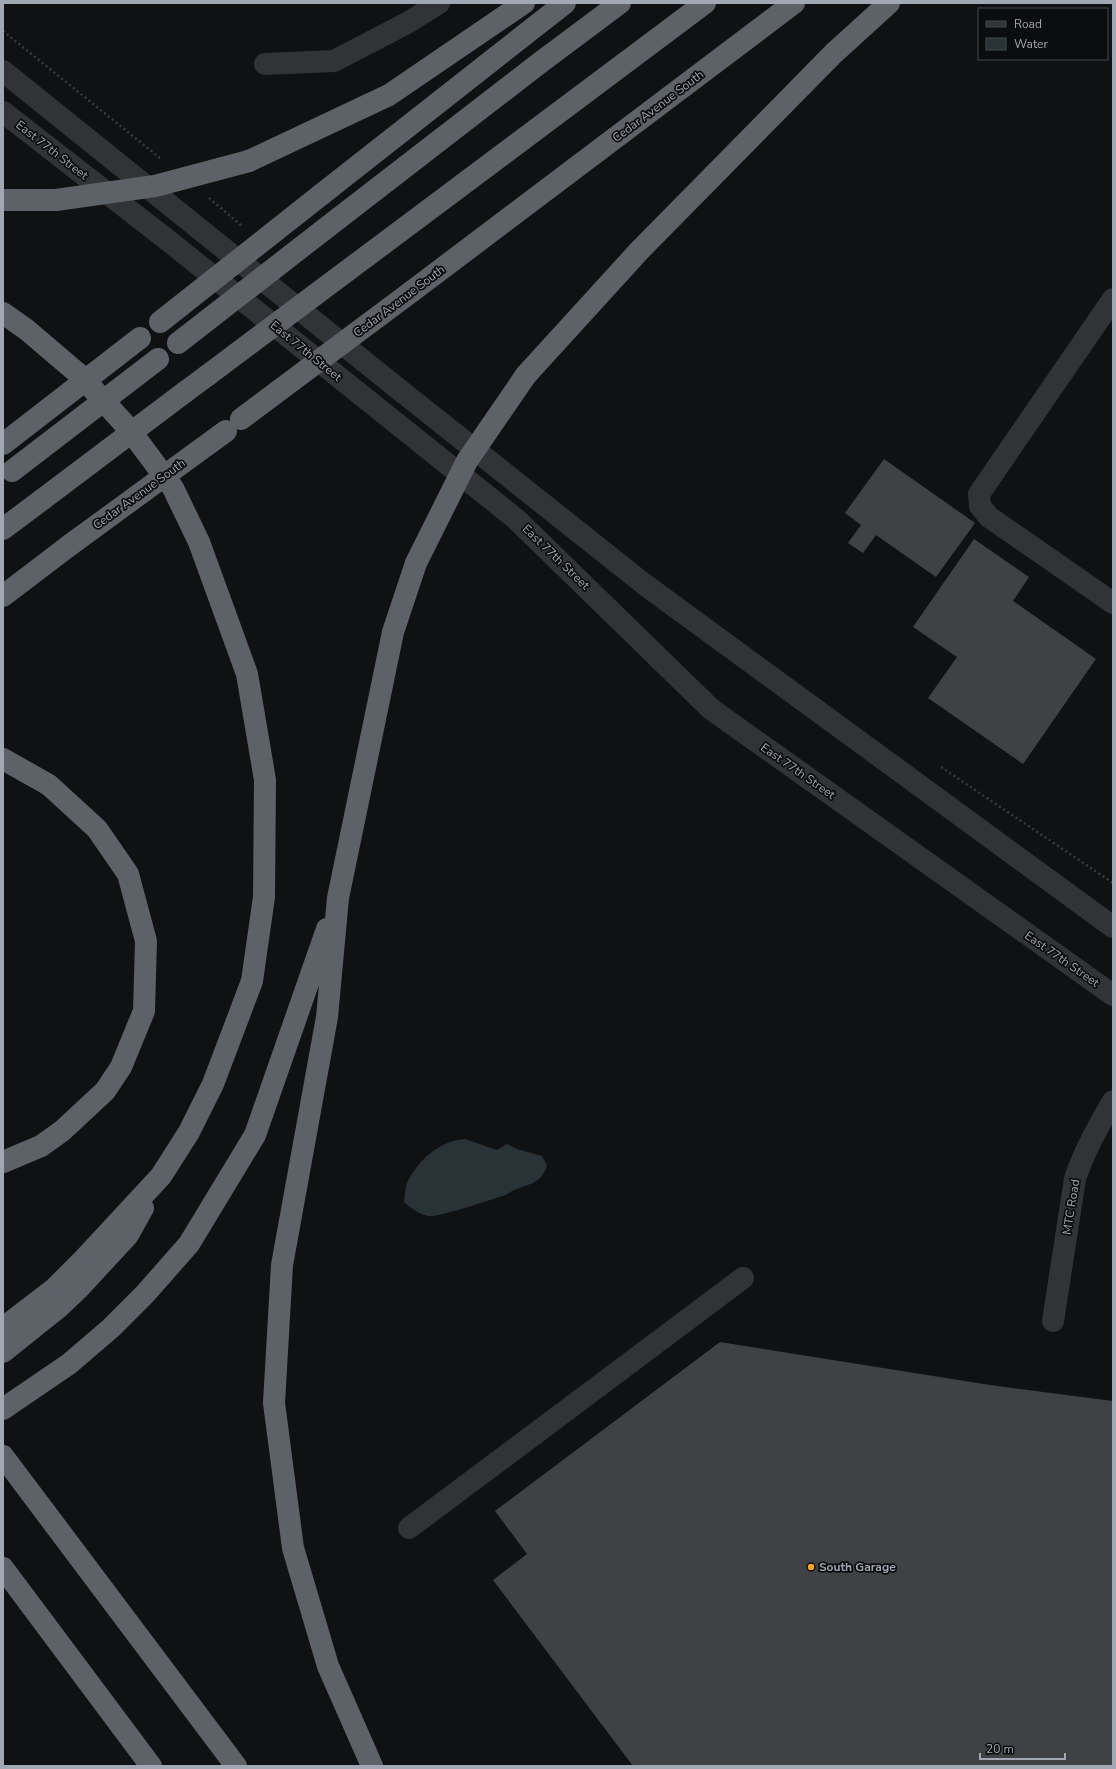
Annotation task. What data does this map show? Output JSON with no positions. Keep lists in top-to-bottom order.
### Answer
{
  "streets": {
    "highway": ["Cedar Avenue South"],
    "street": ["East 77th Street", "MTC Road"]
  },
  "places": ["South Garage"],
  "legend": ["Road", "Water"],
  "scale_bar": "20 m"
}
